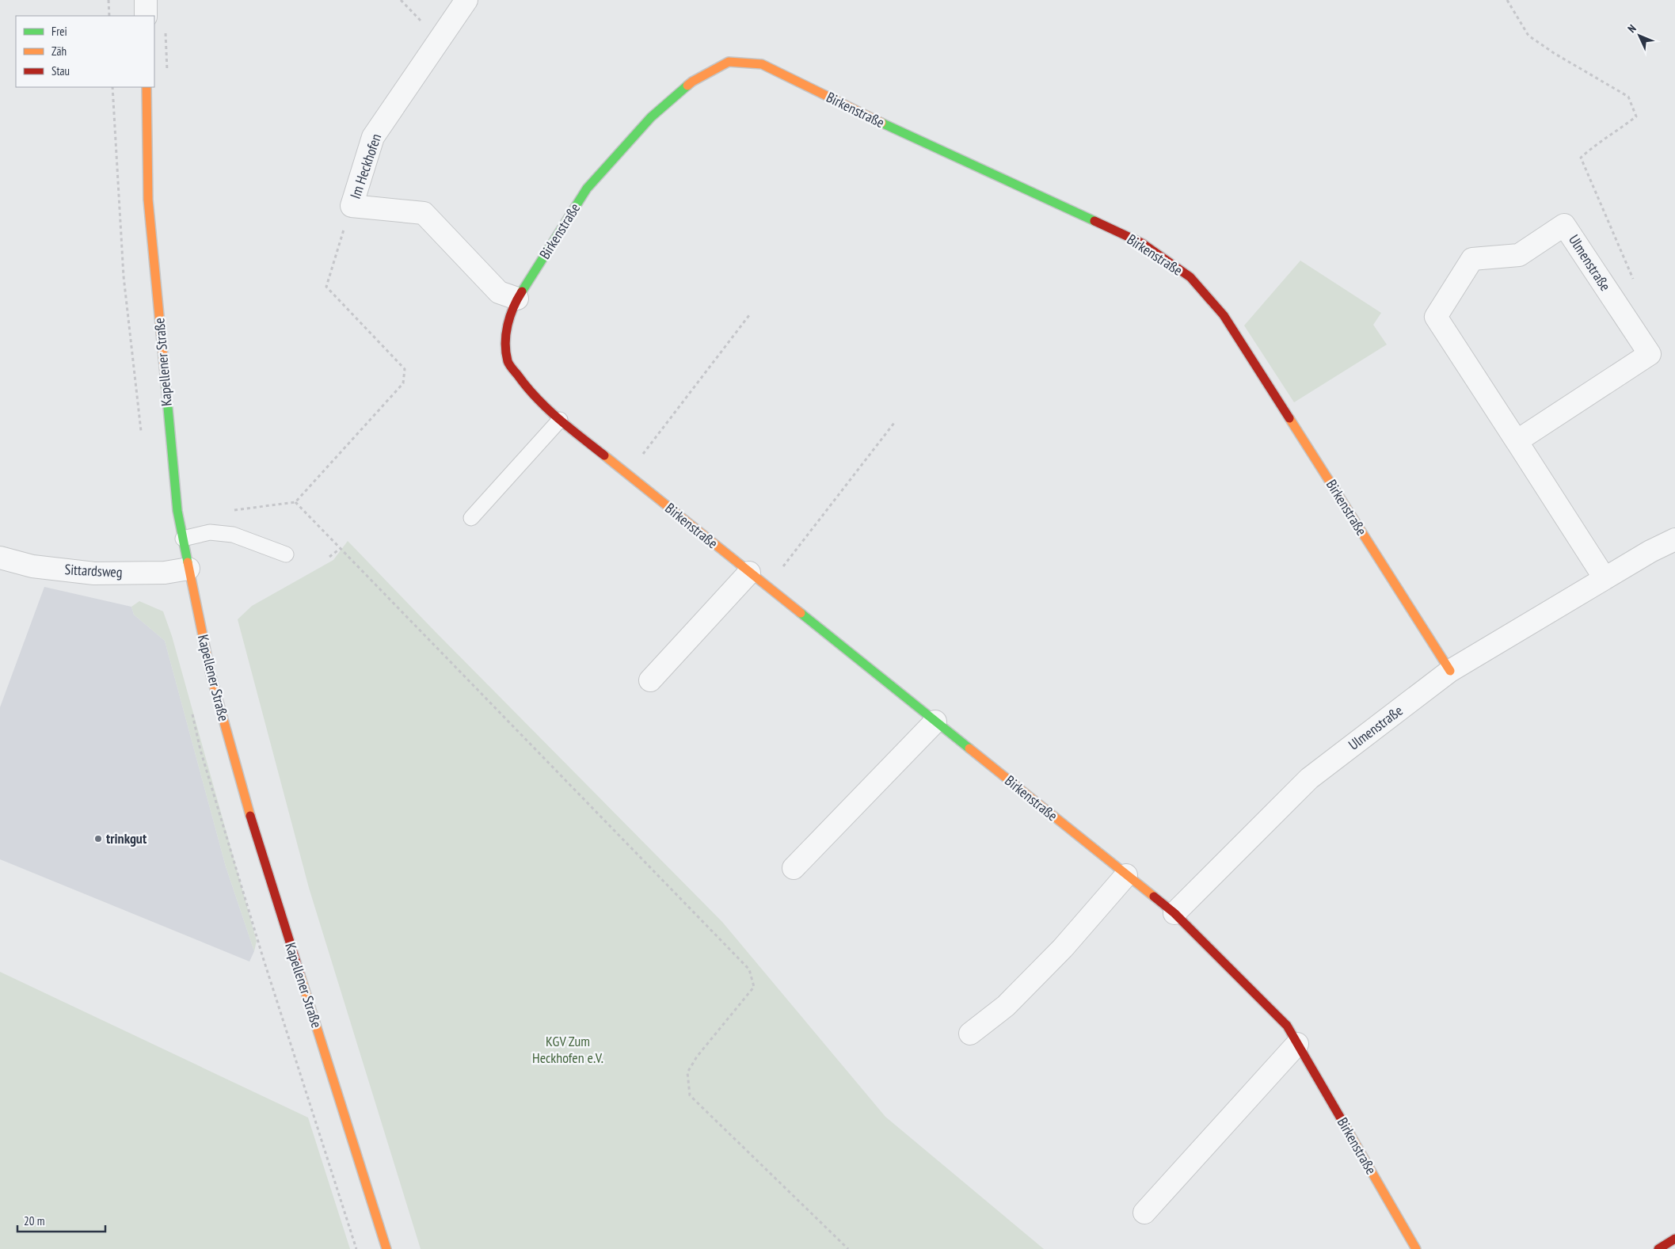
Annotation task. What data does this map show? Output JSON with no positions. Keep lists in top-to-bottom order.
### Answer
{
  "streets": {
    "street": [
      "Birkenstraße",
      "Im Heckhofen",
      "Ulmenstraße",
      "Kapellener Straße",
      "Sittardsweg"
    ]
  },
  "crossings": [
    ["Birkenstraße", "Im Heckhofen"],
    ["Birkenstraße", "Ulmenstraße"],
    ["Kapellener Straße", "Sittardsweg"]
  ],
  "parks": ["KGV Zum Heckhofen e.V."],
  "places": ["trinkgut"],
  "legend": ["Frei", "Zäh", "Stau"],
  "scale_bar": "20 m",
  "north": "top left"
}
